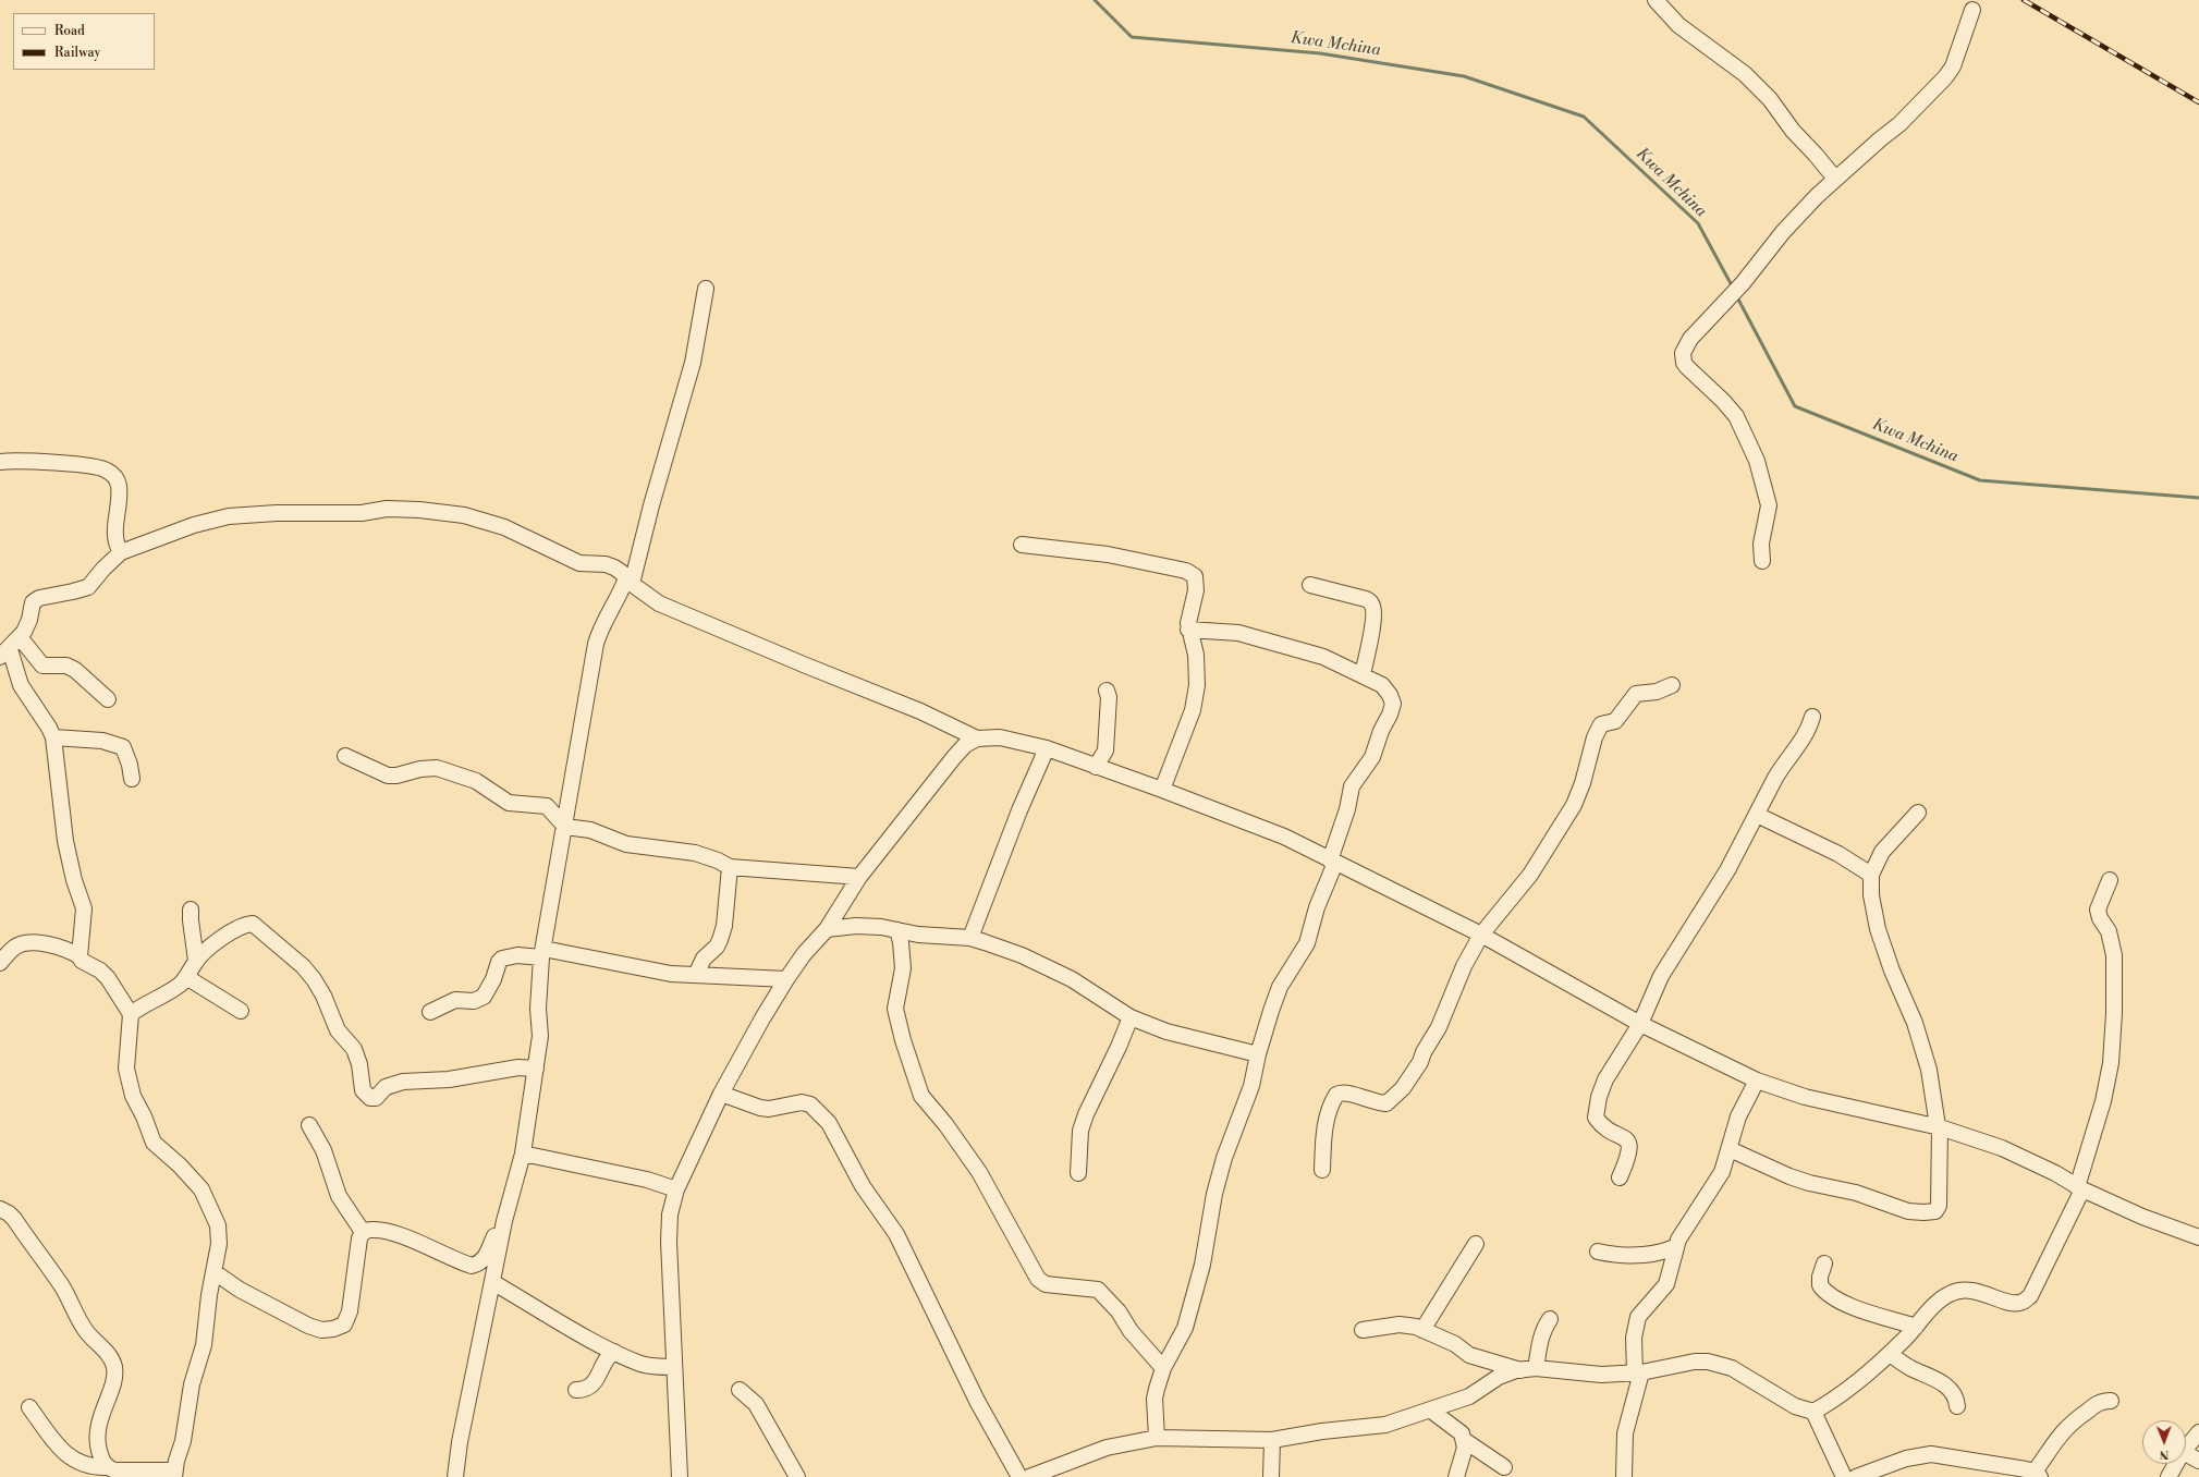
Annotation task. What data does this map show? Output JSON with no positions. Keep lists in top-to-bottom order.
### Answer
{
  "water": ["Kwa Mchina"],
  "legend": ["Road", "Railway"],
  "north": "bottom"
}
